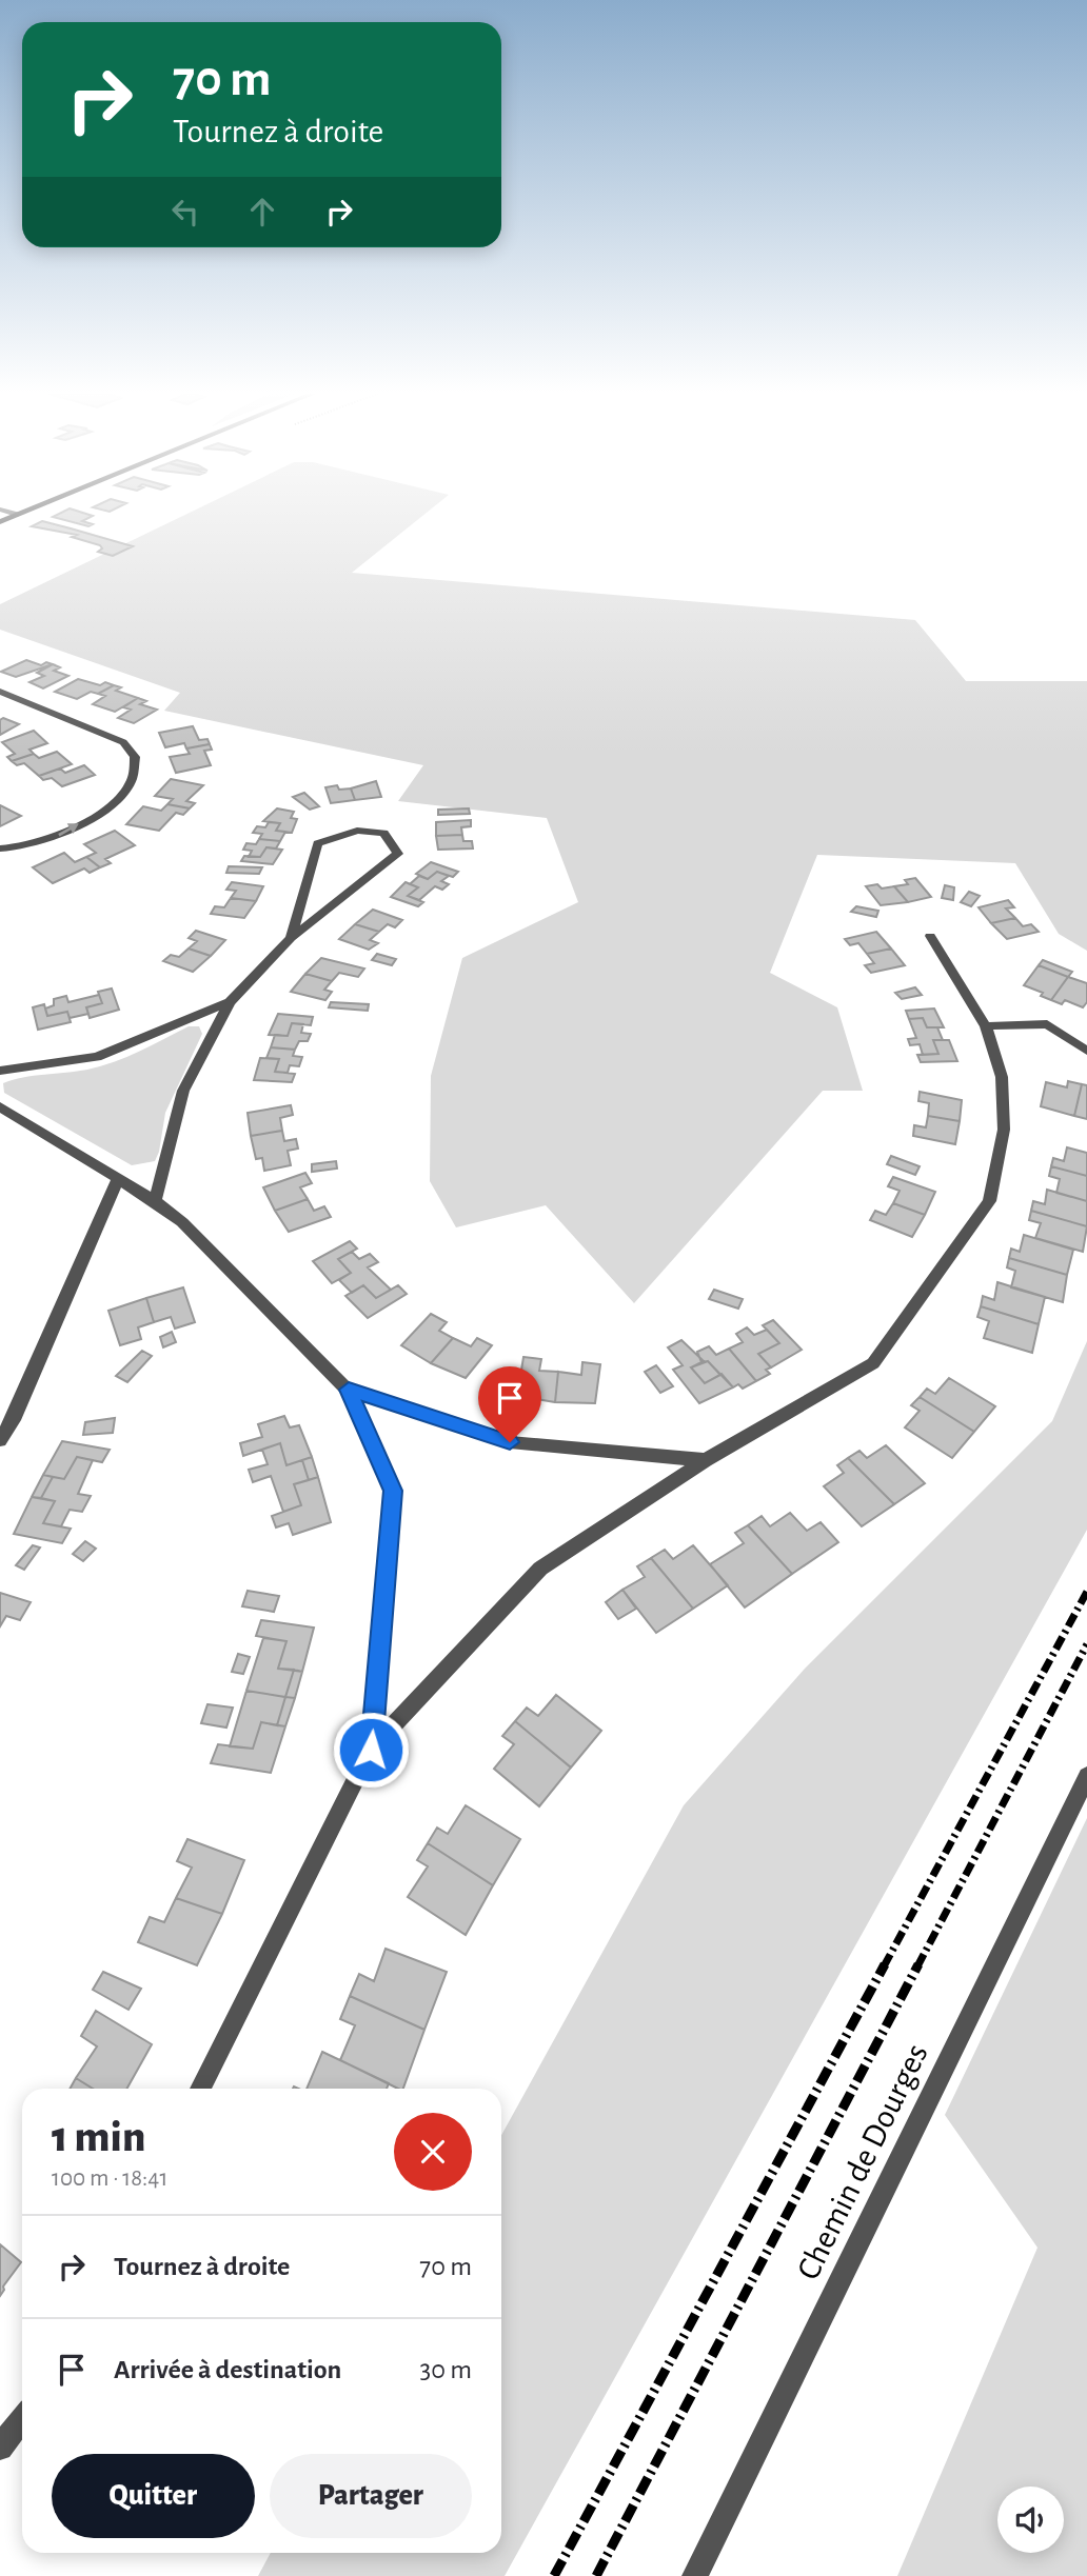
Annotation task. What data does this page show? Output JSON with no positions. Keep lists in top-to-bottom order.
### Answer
{
  "streets": {
    "street": ["Chemin de Dourges"]
  },
  "page": {
    "turn": ["70 m", "Tournez à droite"],
    "heading": ["1 min", "100 m · 18:41"],
    "list": [
      {
        "name": "Tournez à droite",
        "value": "70 m"
      },
      {
        "name": "Arrivée à destination",
        "value": "30 m"
      }
    ],
    "buttons": ["Quitter", "Partager"]
  }
}
